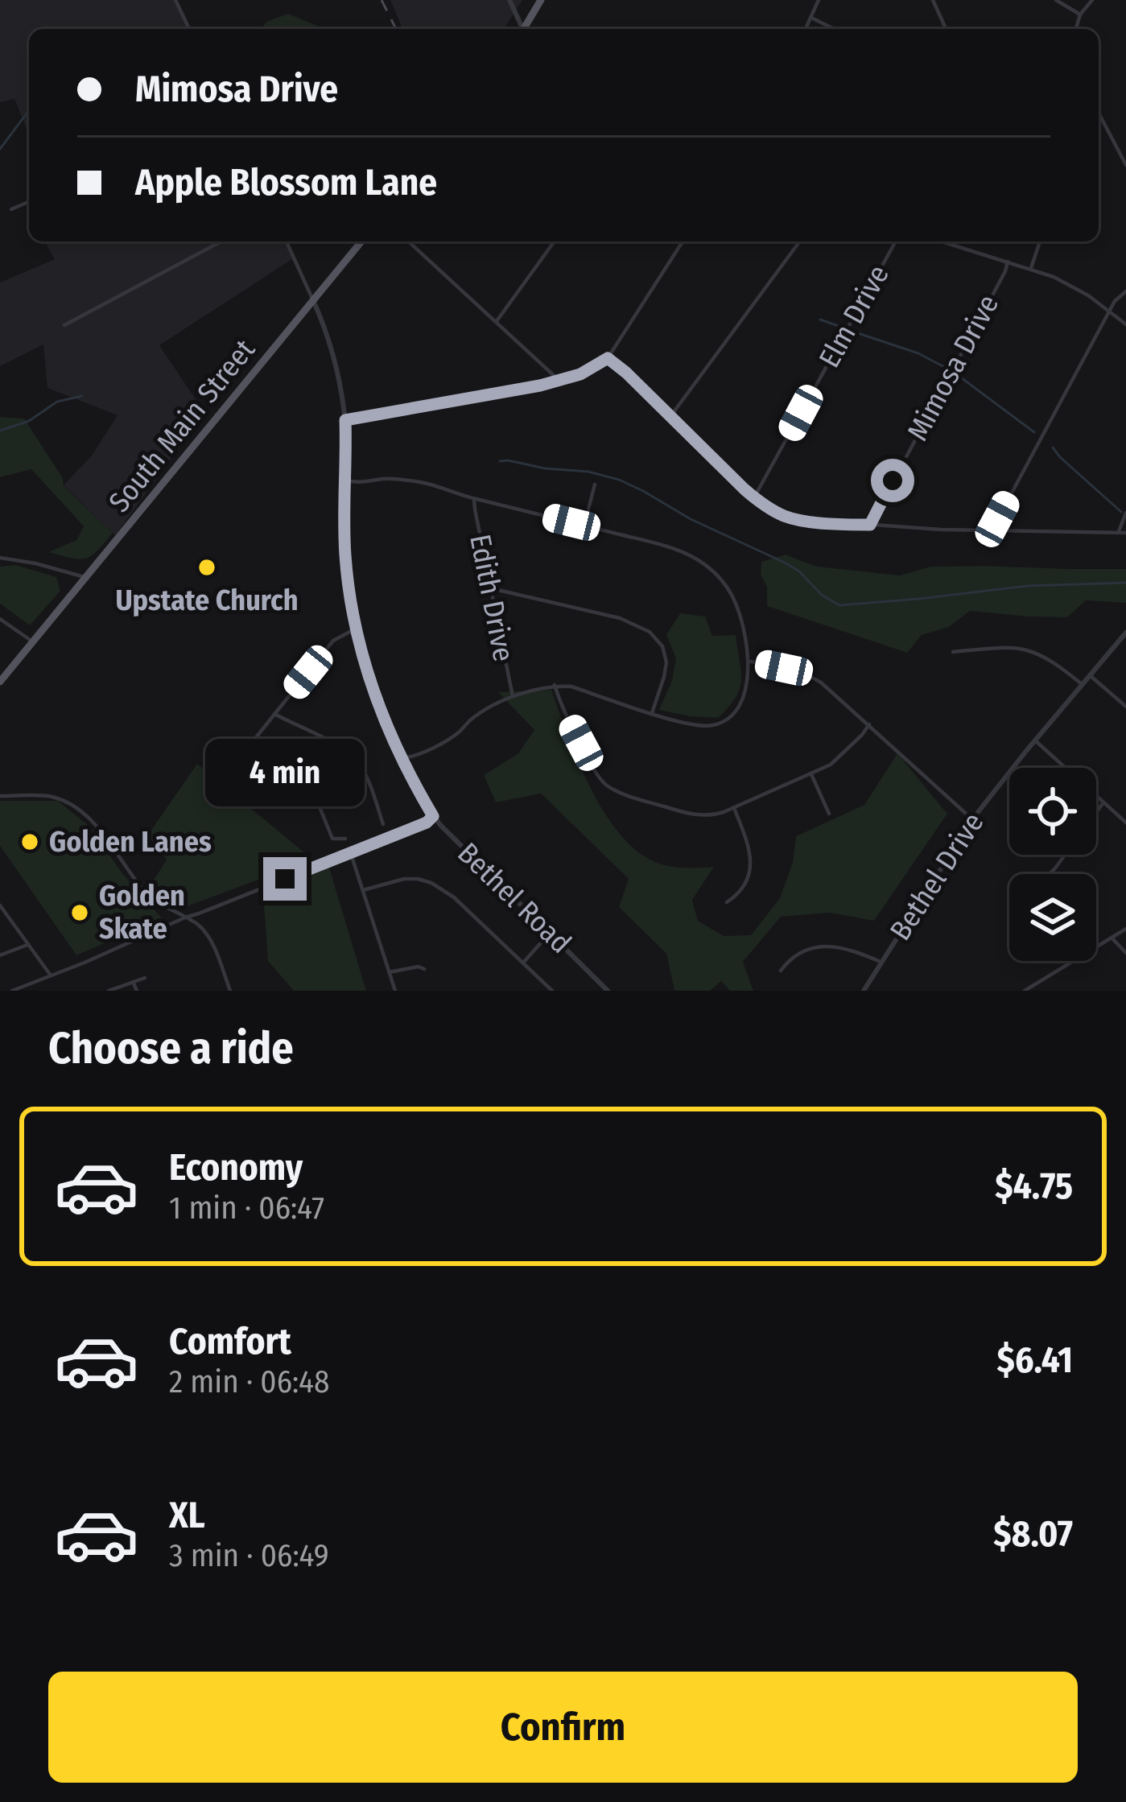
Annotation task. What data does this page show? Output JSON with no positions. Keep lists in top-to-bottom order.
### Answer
{
  "streets": {
    "main road": ["South Main Street"],
    "street": [
      "Elm Drive",
      "Mimosa Drive",
      "Edith Drive",
      "Bethel Drive",
      "Bethel Road"
    ]
  },
  "crossings": [
    ["South Main Street", "Bethel Road"]
  ],
  "places": ["Upstate Church", "Golden Lanes", "Golden Skate"],
  "page": {
    "banner": ["Mimosa Drive", "Apple Blossom Lane"],
    "bubble": "4 min",
    "heading": "Choose a ride",
    "list": [
      {
        "name": "Economy",
        "note": "1 min · 06:47",
        "value": "$4.75"
      },
      {
        "name": "Comfort",
        "note": "2 min · 06:48",
        "value": "$6.41"
      },
      {
        "name": "XL",
        "note": "3 min · 06:49",
        "value": "$8.07"
      }
    ],
    "buttons": "Confirm"
  }
}
